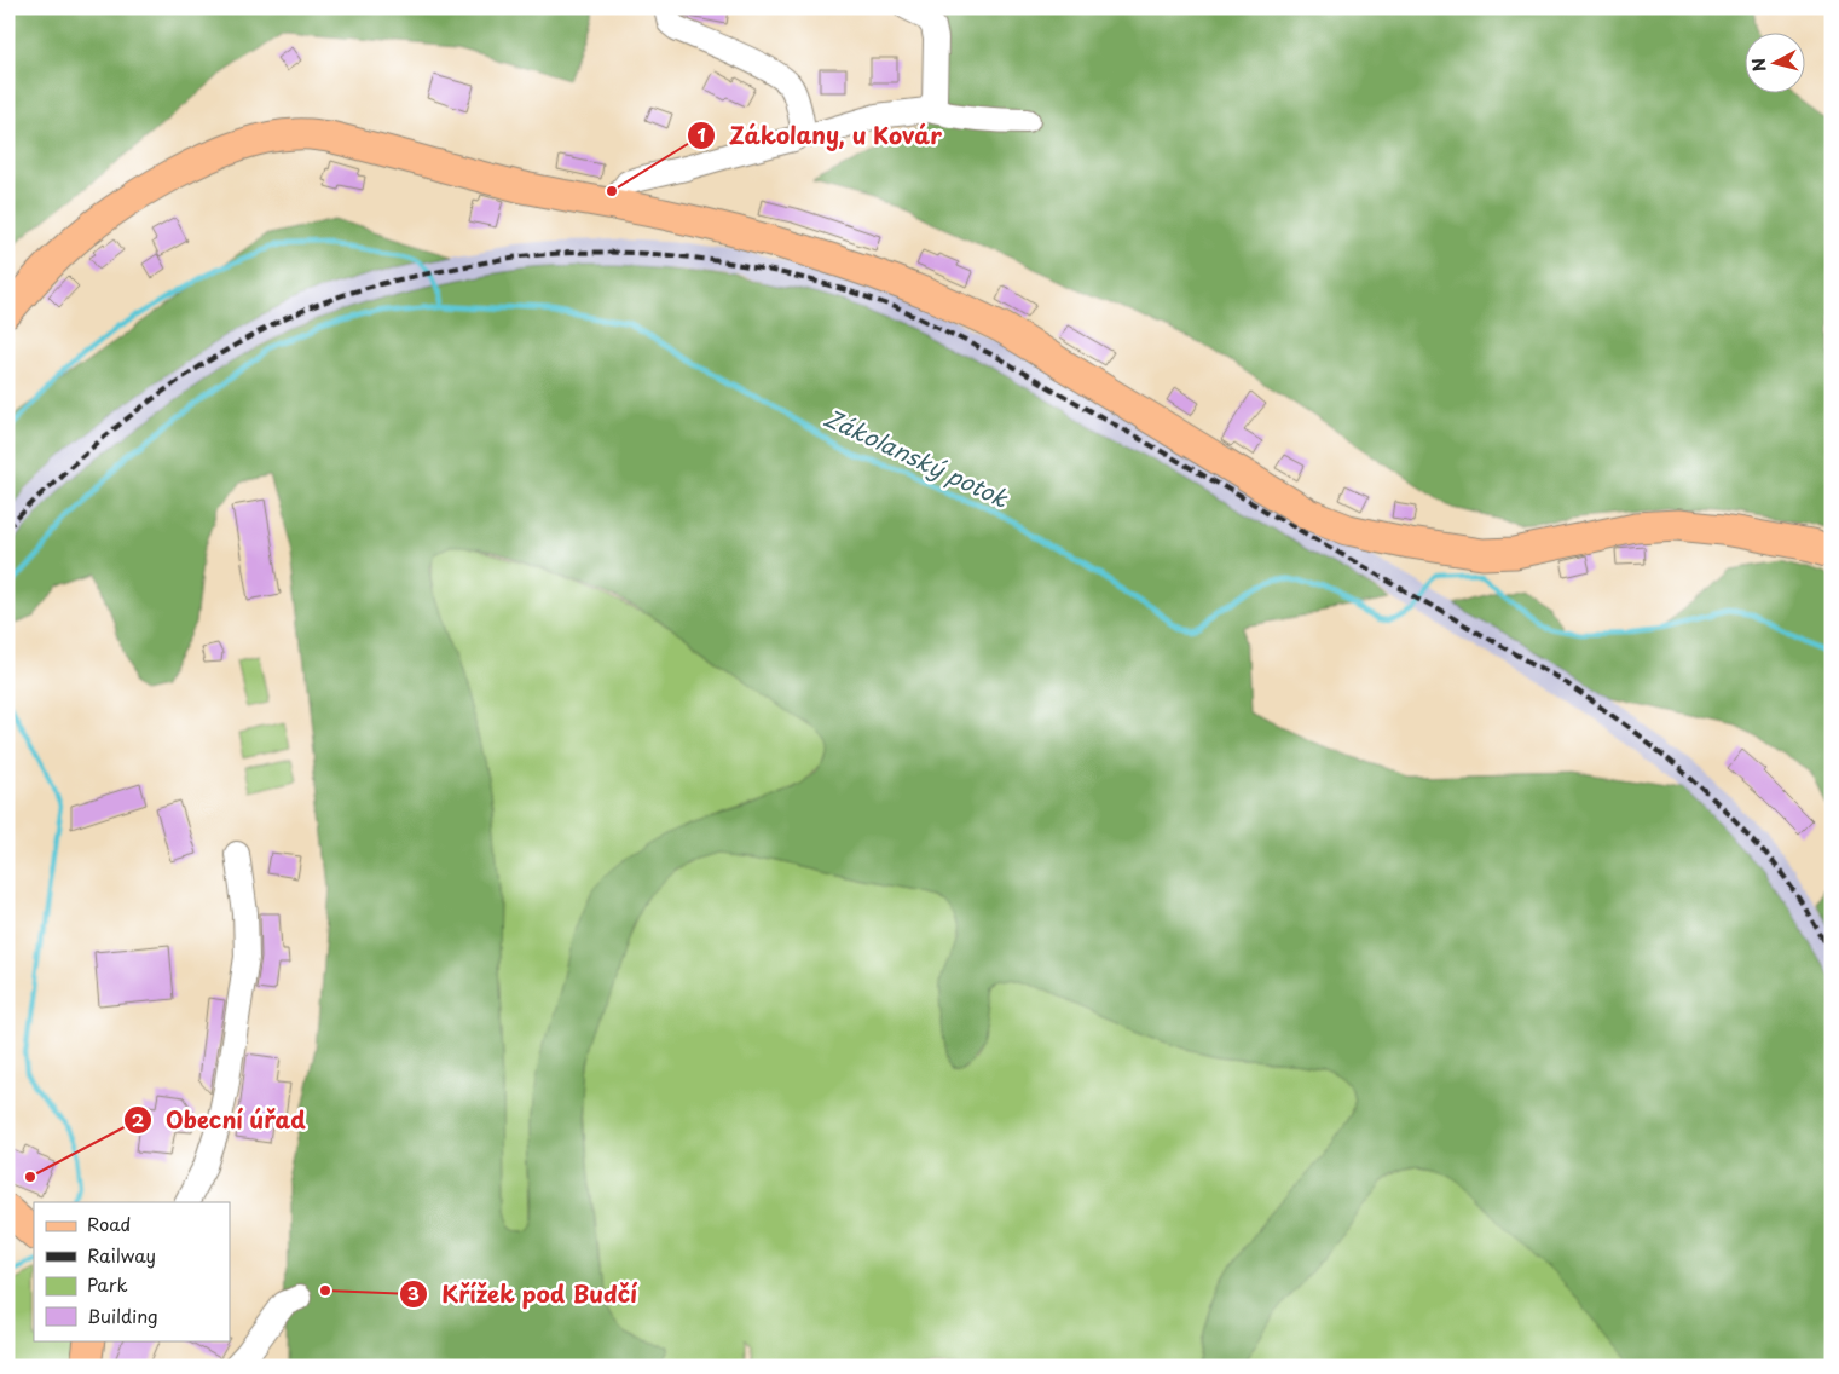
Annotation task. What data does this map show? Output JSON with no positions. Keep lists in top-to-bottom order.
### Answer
{
  "water": ["Zákolanský potok"],
  "places": ["Zákolany, u Kovár", "Obecní úřad", "Křížek pod Budčí"],
  "legend": [
    "Road",
    "Railway",
    "Park",
    "Building"
  ],
  "north": "left"
}
